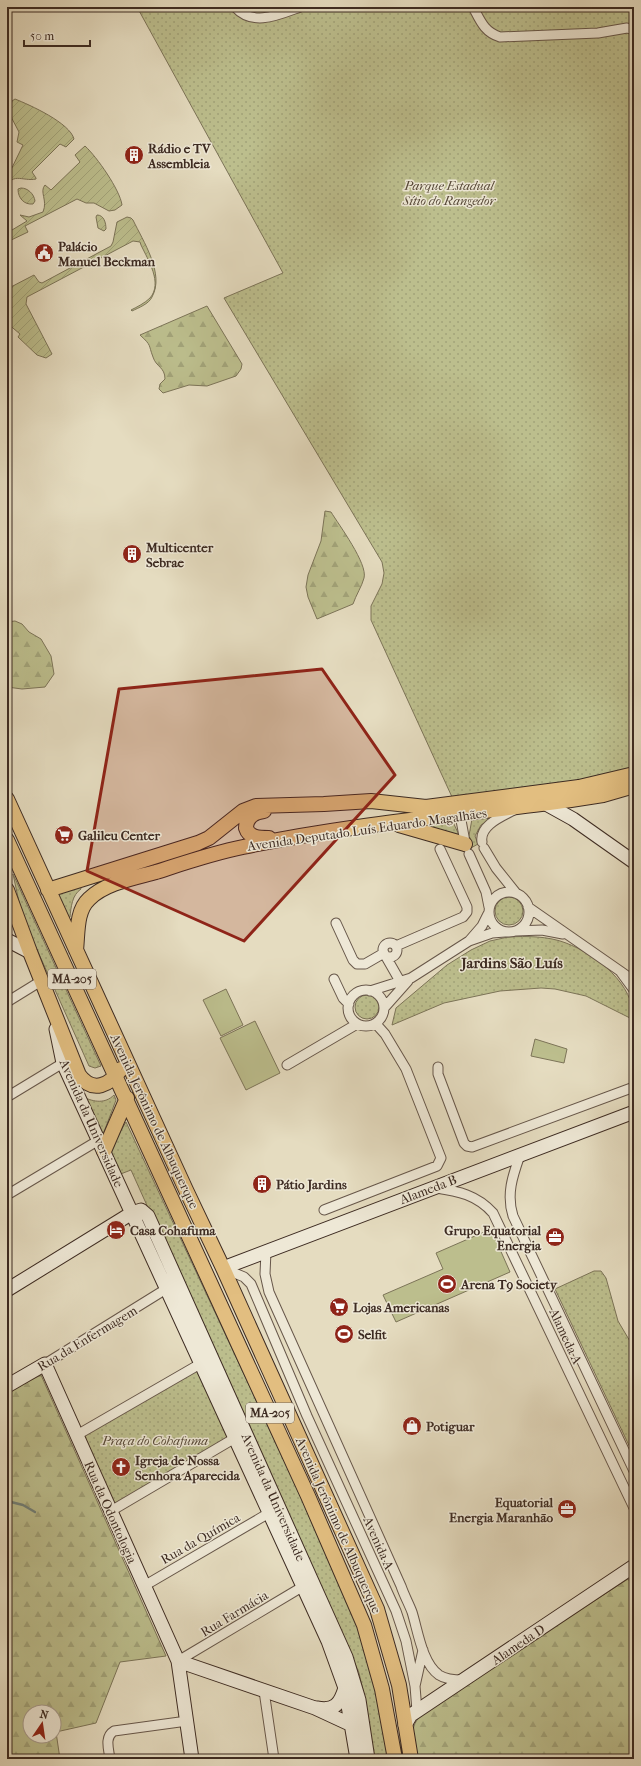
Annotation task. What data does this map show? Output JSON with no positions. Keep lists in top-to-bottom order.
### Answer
{
  "streets": {
    "main road": [
      "Avenida Deputado Luís Eduardo Magalhães",
      "MA-205",
      "Avenida Jerônimo de Albuquerque",
      "Avenida da Universidade"
    ],
    "street": [
      "Alameda B",
      "Alameda A",
      "Rua da Enfermagem",
      "Rua da Odontologia",
      "Rua da Química",
      "Avenida A",
      "Rua Farmácia",
      "Alameda D"
    ]
  },
  "crossings": [
    ["Avenida Deputado Luís Eduardo Magalhães", "Avenida Jerônimo de Albuquerque"],
    ["Avenida Jerônimo de Albuquerque", "Avenida da Universidade"],
    ["Avenida Jerônimo de Albuquerque", "Alameda B"],
    ["Avenida Jerônimo de Albuquerque", "Avenida A"],
    ["Avenida Jerônimo de Albuquerque", "Alameda D"],
    ["Avenida da Universidade", "Rua da Enfermagem"],
    ["Avenida da Universidade", "Rua da Química"],
    ["Avenida da Universidade", "Rua Farmácia"],
    ["Alameda B", "Alameda A"],
    ["Alameda B", "Avenida A"],
    ["Rua da Enfermagem", "Rua da Odontologia"],
    ["Rua da Odontologia", "Rua da Química"],
    ["Rua da Odontologia", "Rua Farmácia"],
    ["Avenida A", "Alameda D"]
  ],
  "districts": ["Jardins São Luís"],
  "parks": ["Parque Estadual Sítio do Rangedor", "Praça do Cohafuma"],
  "places": {
    "building": ["Rádio e TV Assembleia", "Multicenter Sebrae", "Pátio Jardins"],
    "public building": ["Palácio Manuel Beckman"],
    "supermarket": ["Galileu Center", "Lojas Americanas"],
    "hotel": ["Casa Cohafuma"],
    "office": ["Grupo Equatorial Energia", "Equatorial Energia Maranhão"],
    "sports": ["Arena T9 Society", "Selfit"],
    "shop": ["Potiguar"],
    "church": ["Igreja de Nossa Senhora Aparecida"]
  },
  "scale_bar": "50 m",
  "north": "top"
}
